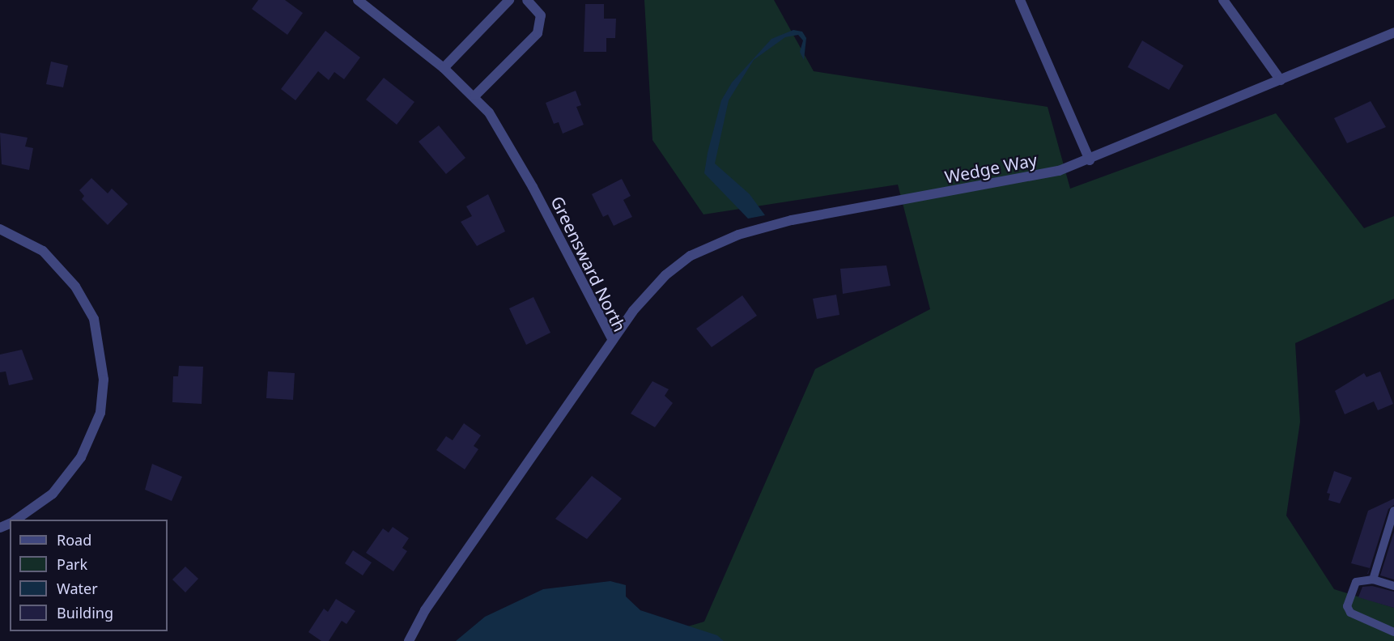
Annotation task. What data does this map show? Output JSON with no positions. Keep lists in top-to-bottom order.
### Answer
{
  "streets": {
    "street": ["Wedge Way", "Greensward North"]
  },
  "crossings": [
    ["Wedge Way", "Greensward North"]
  ],
  "legend": [
    "Road",
    "Park",
    "Water",
    "Building"
  ]
}
